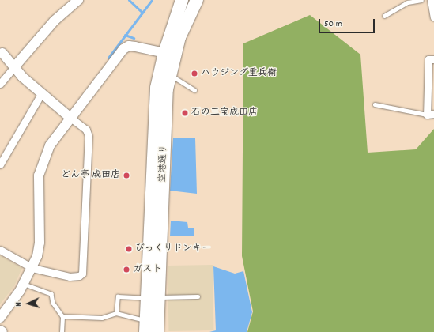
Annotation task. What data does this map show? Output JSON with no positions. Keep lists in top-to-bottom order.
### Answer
{
  "streets": {
    "highway": ["空港通り"]
  },
  "places": [
    "ハウジング重兵衛",
    "石の三宝成田店",
    "どん亭 成田店",
    "びっくりドンキー",
    "ガスト"
  ],
  "scale_bar": "50 m",
  "north": "left"
}
